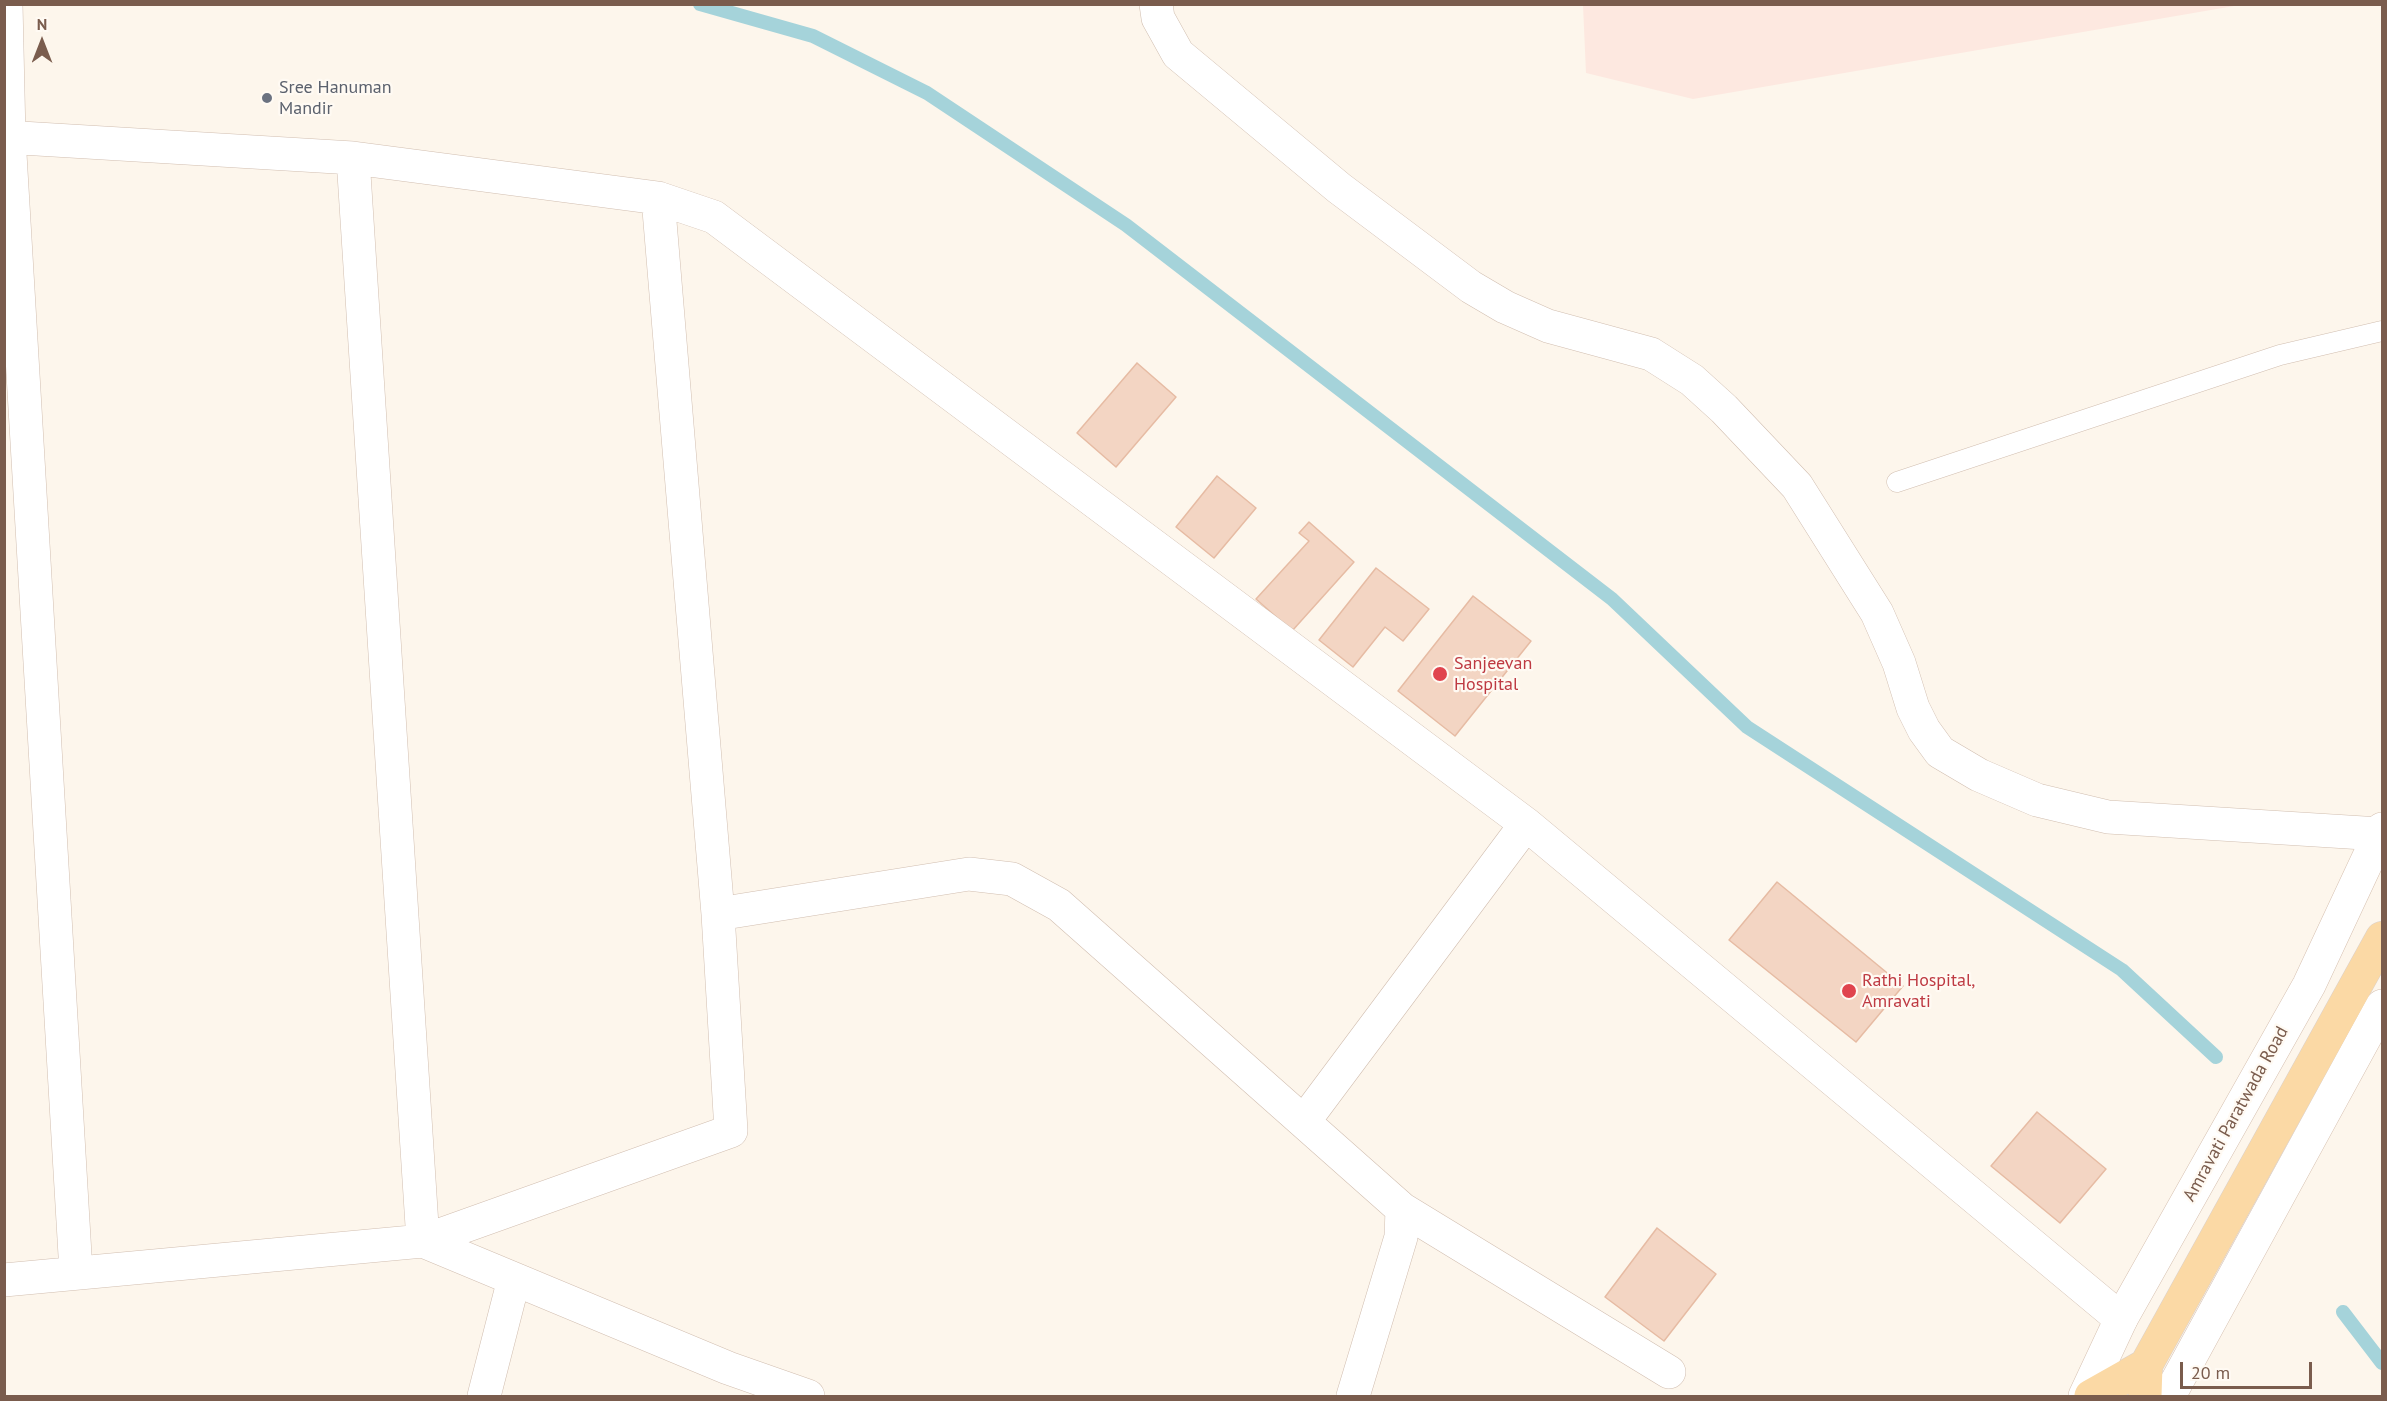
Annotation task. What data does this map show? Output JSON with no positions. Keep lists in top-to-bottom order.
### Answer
{
  "streets": {
    "street": ["Amravati Paratwada Road"]
  },
  "places": ["Sree Hanuman Mandir", "Sanjeevan Hospital", "Rathi Hospital, Amravati"],
  "scale_bar": "20 m",
  "north": "top"
}
